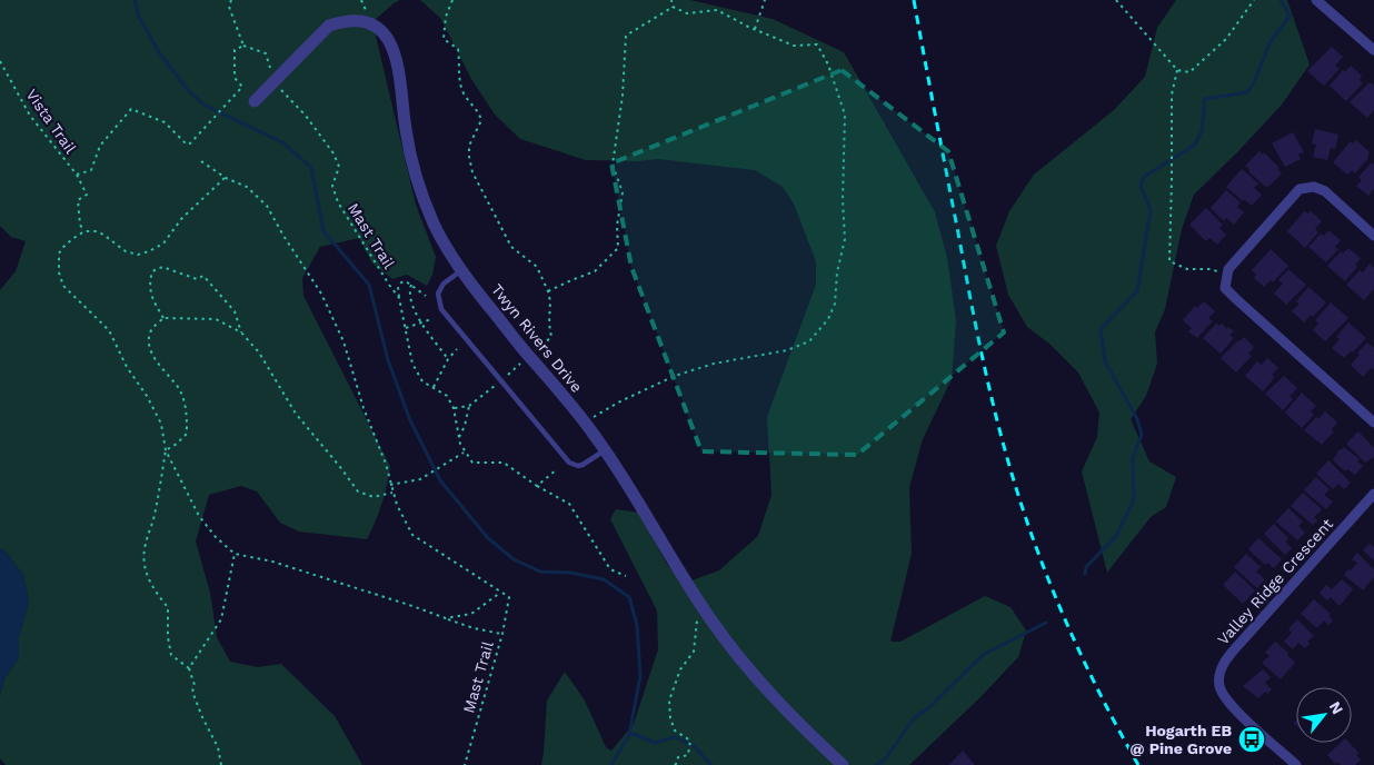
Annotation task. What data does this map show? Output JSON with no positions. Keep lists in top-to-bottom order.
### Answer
{
  "streets": {
    "street": ["Twyn Rivers Drive", "Valley Ridge Crescent"],
    "path": ["Vista Trail", "Mast Trail"]
  },
  "crossings": [
    ["Vista Trail", "Mast Trail"]
  ],
  "places": {
    "bus stop": ["Hogarth EB @ Pine Grove"]
  },
  "north": "top right"
}
